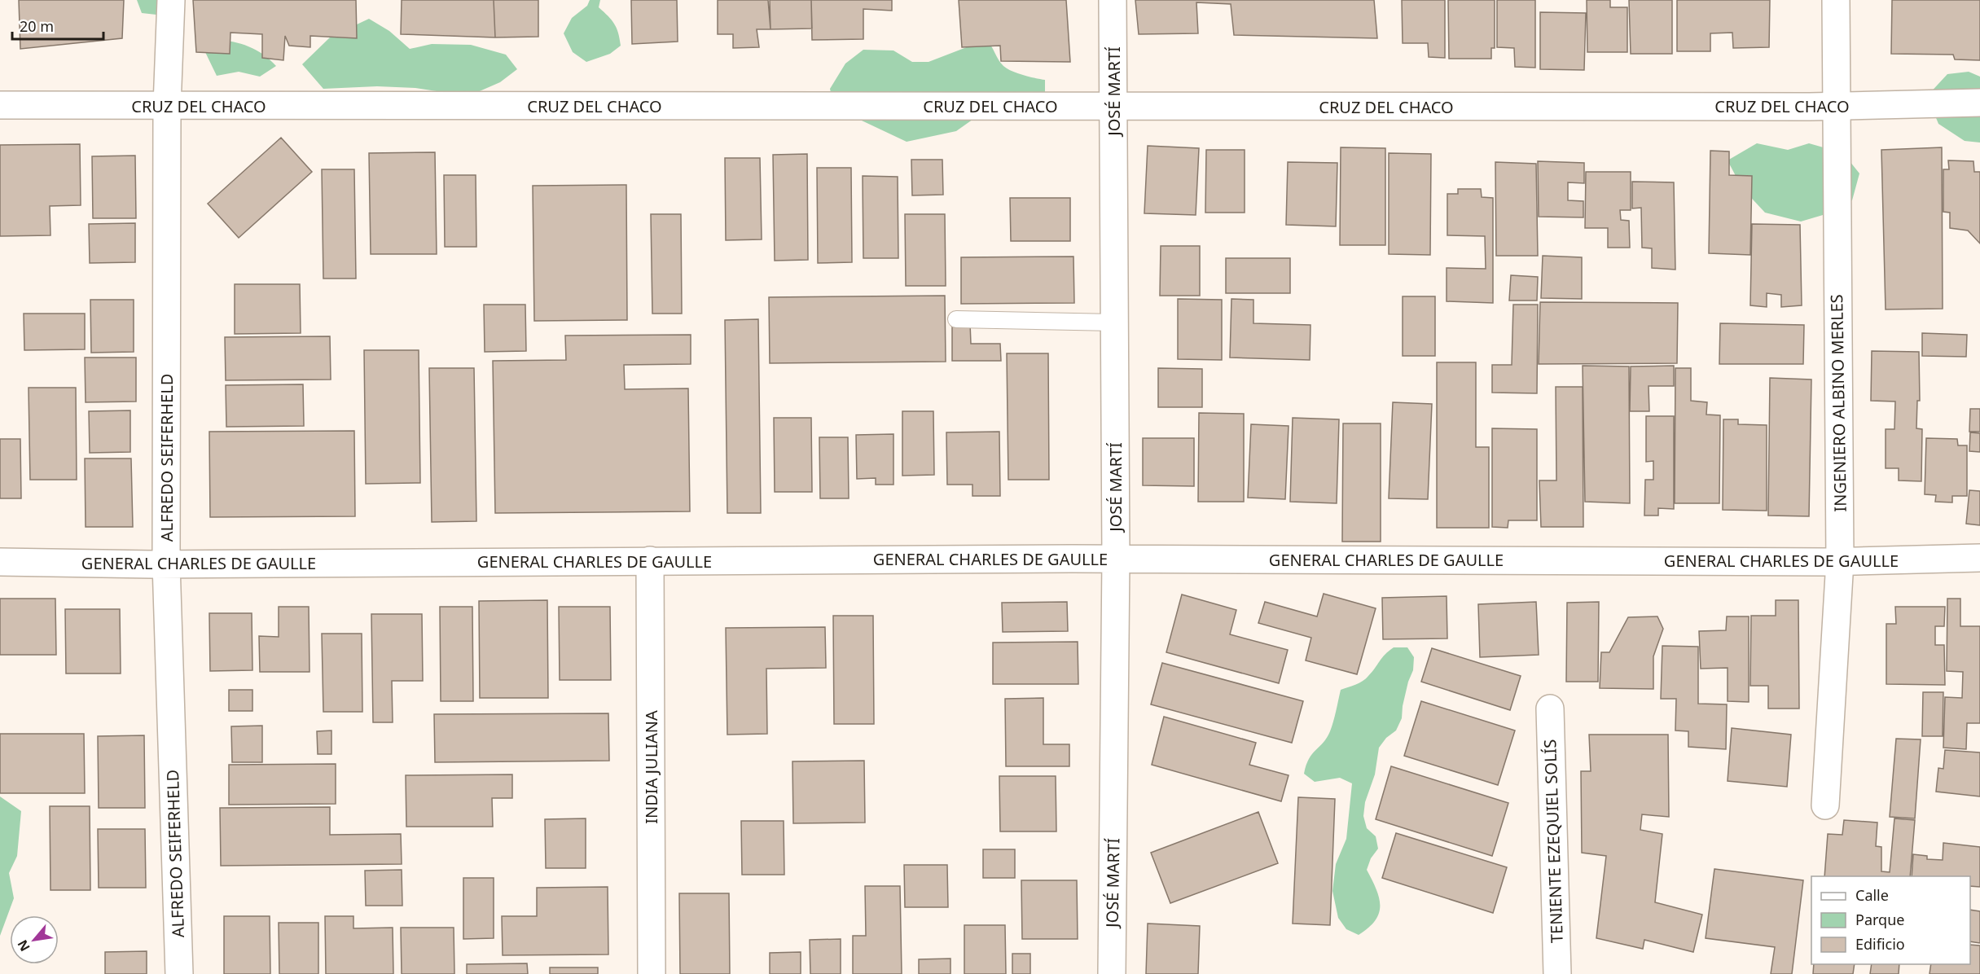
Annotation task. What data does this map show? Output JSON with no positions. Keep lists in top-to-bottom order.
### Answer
{
  "streets": {
    "street": [
      "JOSÉ MARTÍ",
      "CRUZ DEL CHACO",
      "INGENIERO ALBINO MERLES",
      "ALFREDO SEIFERHELD",
      "GENERAL CHARLES DE GAULLE",
      "INDIA JULIANA",
      "TENIENTE EZEQUIEL SOLÍS"
    ]
  },
  "crossings": [
    ["JOSÉ MARTÍ", "CRUZ DEL CHACO"],
    ["JOSÉ MARTÍ", "GENERAL CHARLES DE GAULLE"],
    ["CRUZ DEL CHACO", "INGENIERO ALBINO MERLES"],
    ["CRUZ DEL CHACO", "ALFREDO SEIFERHELD"],
    ["INGENIERO ALBINO MERLES", "GENERAL CHARLES DE GAULLE"],
    ["ALFREDO SEIFERHELD", "GENERAL CHARLES DE GAULLE"],
    ["GENERAL CHARLES DE GAULLE", "INDIA JULIANA"]
  ],
  "legend": ["Calle", "Parque", "Edificio"],
  "scale_bar": "20 m",
  "north": "bottom left"
}
